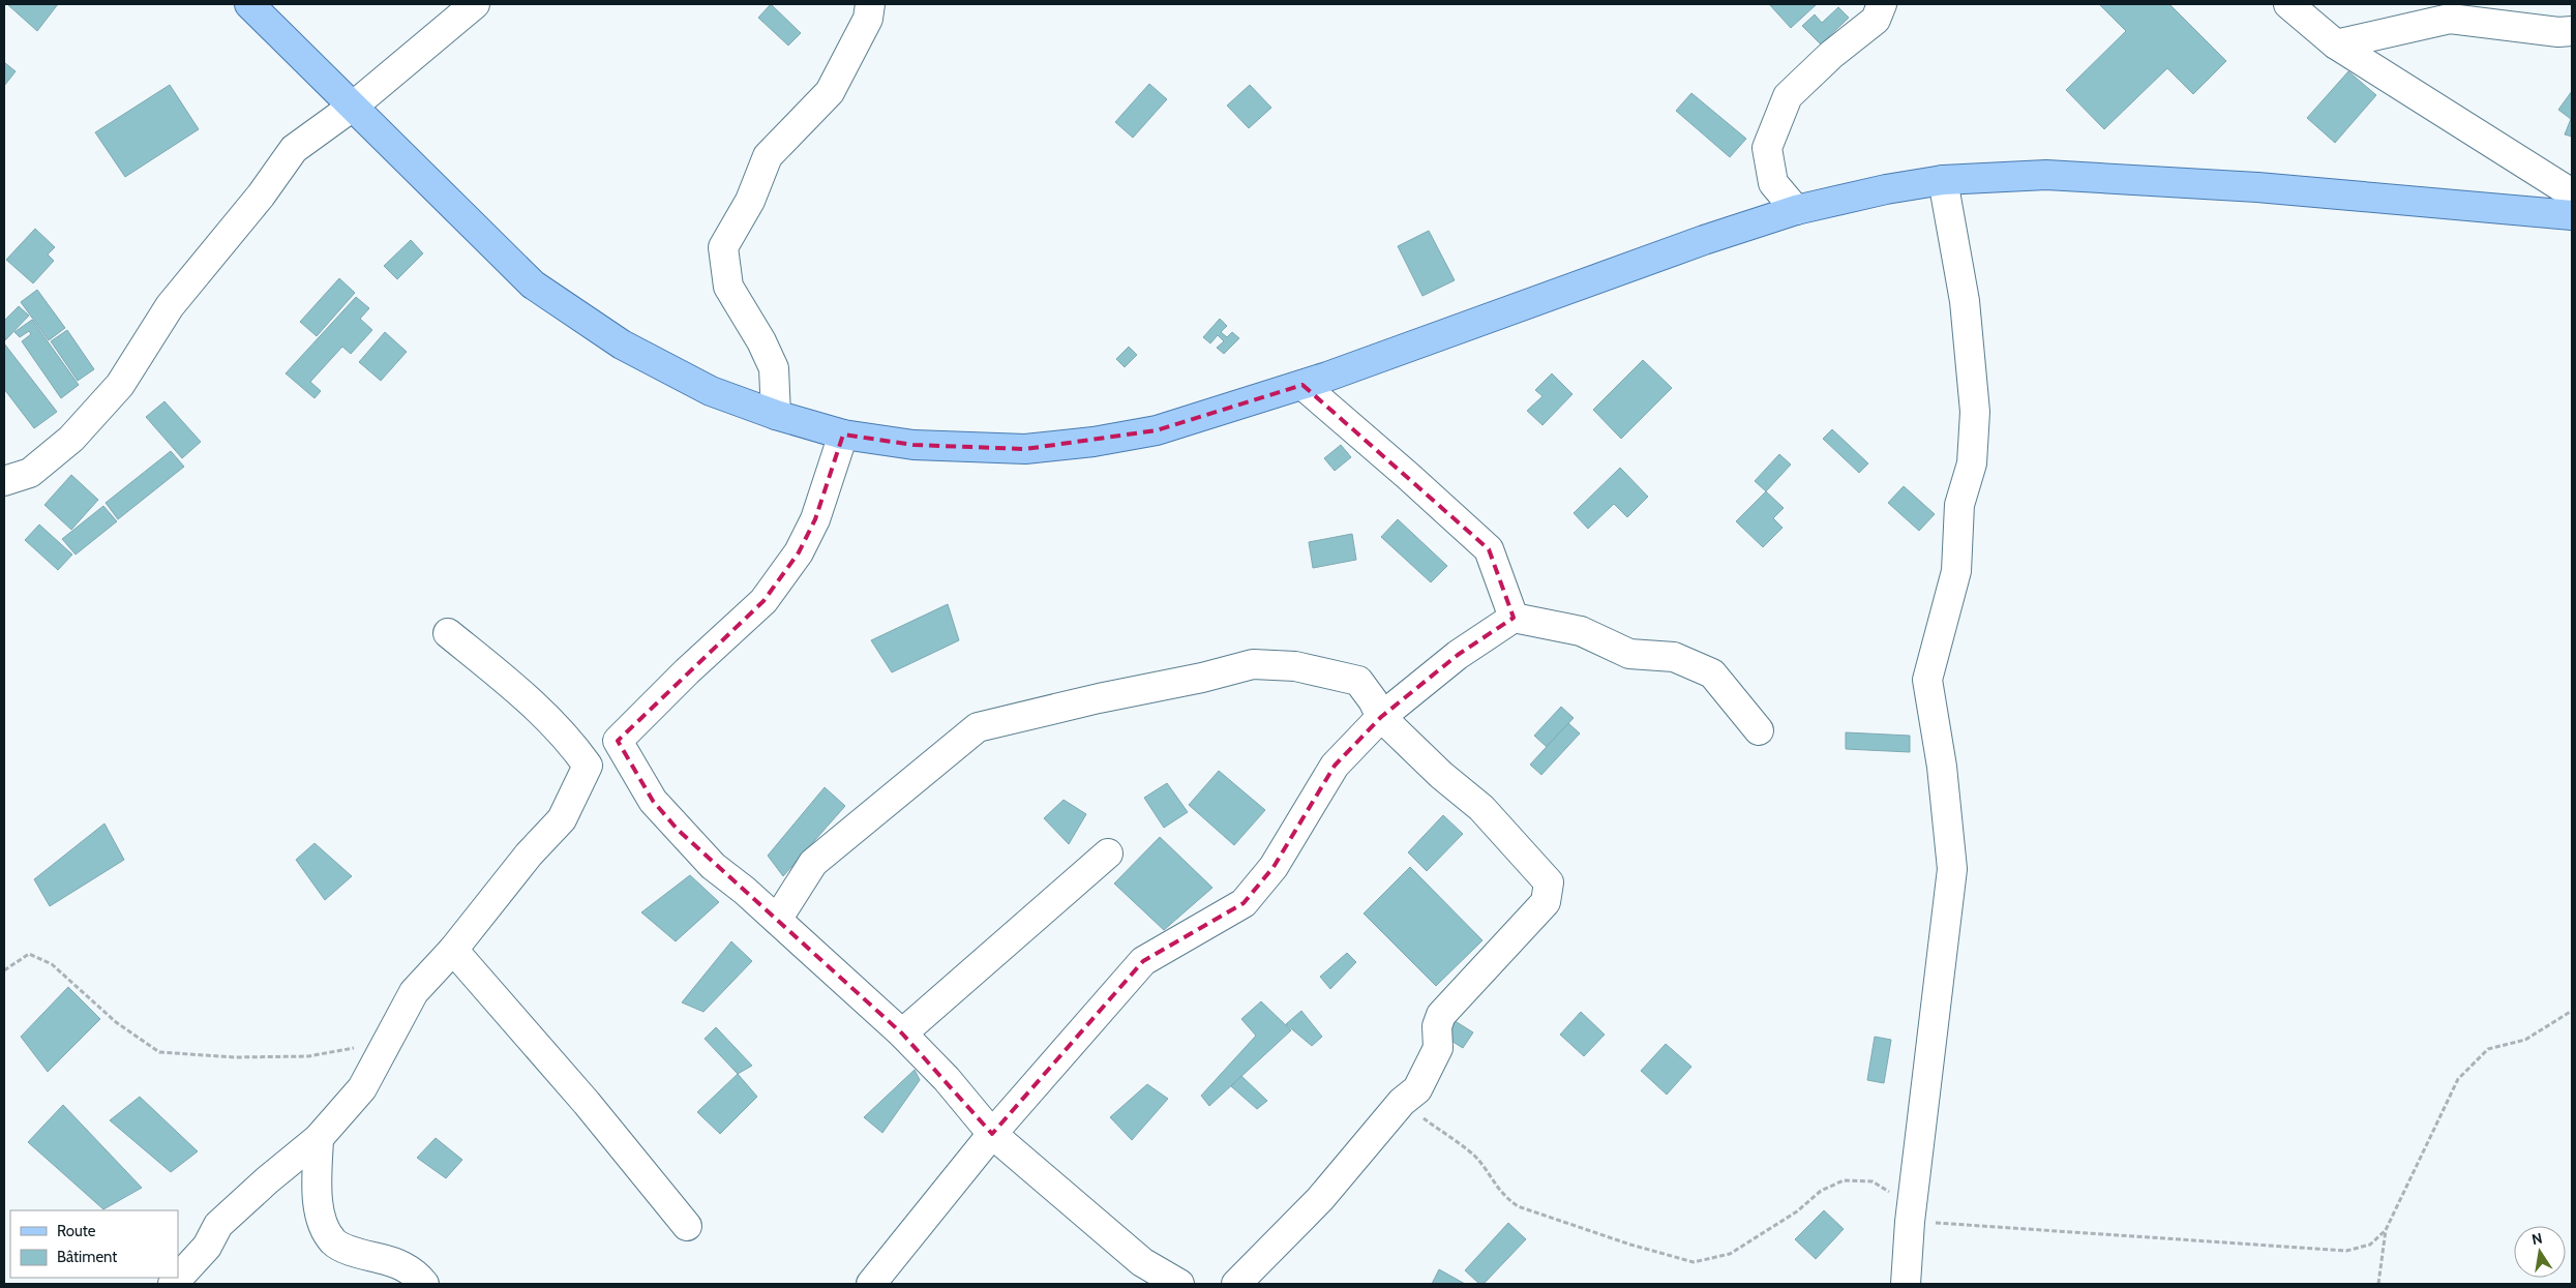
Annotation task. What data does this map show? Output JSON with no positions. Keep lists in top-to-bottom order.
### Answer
{
  "legend": ["Route", "Bâtiment"],
  "north": "top"
}
